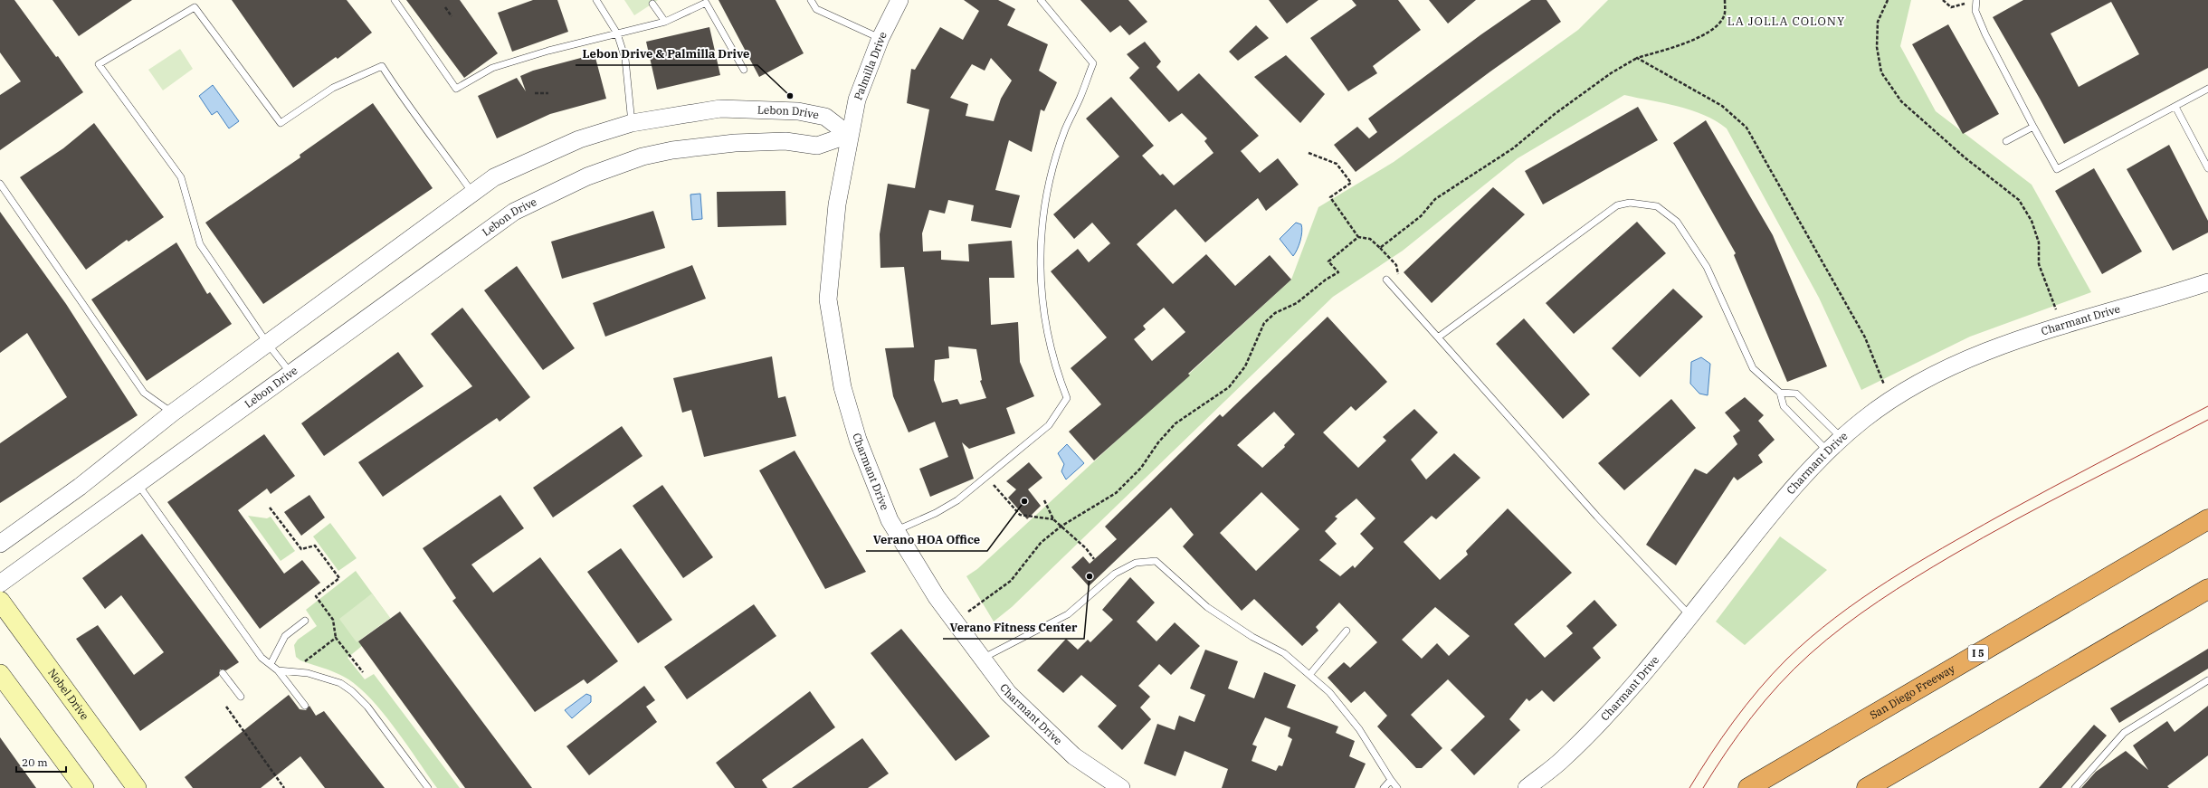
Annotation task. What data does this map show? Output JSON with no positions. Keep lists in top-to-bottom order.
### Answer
{
  "streets": {
    "highway": ["I 5", "San Diego Freeway"],
    "main road": ["Nobel Drive"],
    "street": ["Palmilla Drive", "Lebon Drive", "Charmant Drive"]
  },
  "crossings": [
    ["Palmilla Drive", "Lebon Drive"],
    ["Palmilla Drive", "Charmant Drive"],
    ["Lebon Drive", "Charmant Drive"]
  ],
  "districts": ["LA JOLLA COLONY"],
  "places": ["Lebon Drive & Palmilla Drive", "Verano HOA Office", "Verano Fitness Center"],
  "scale_bar": "20 m"
}
